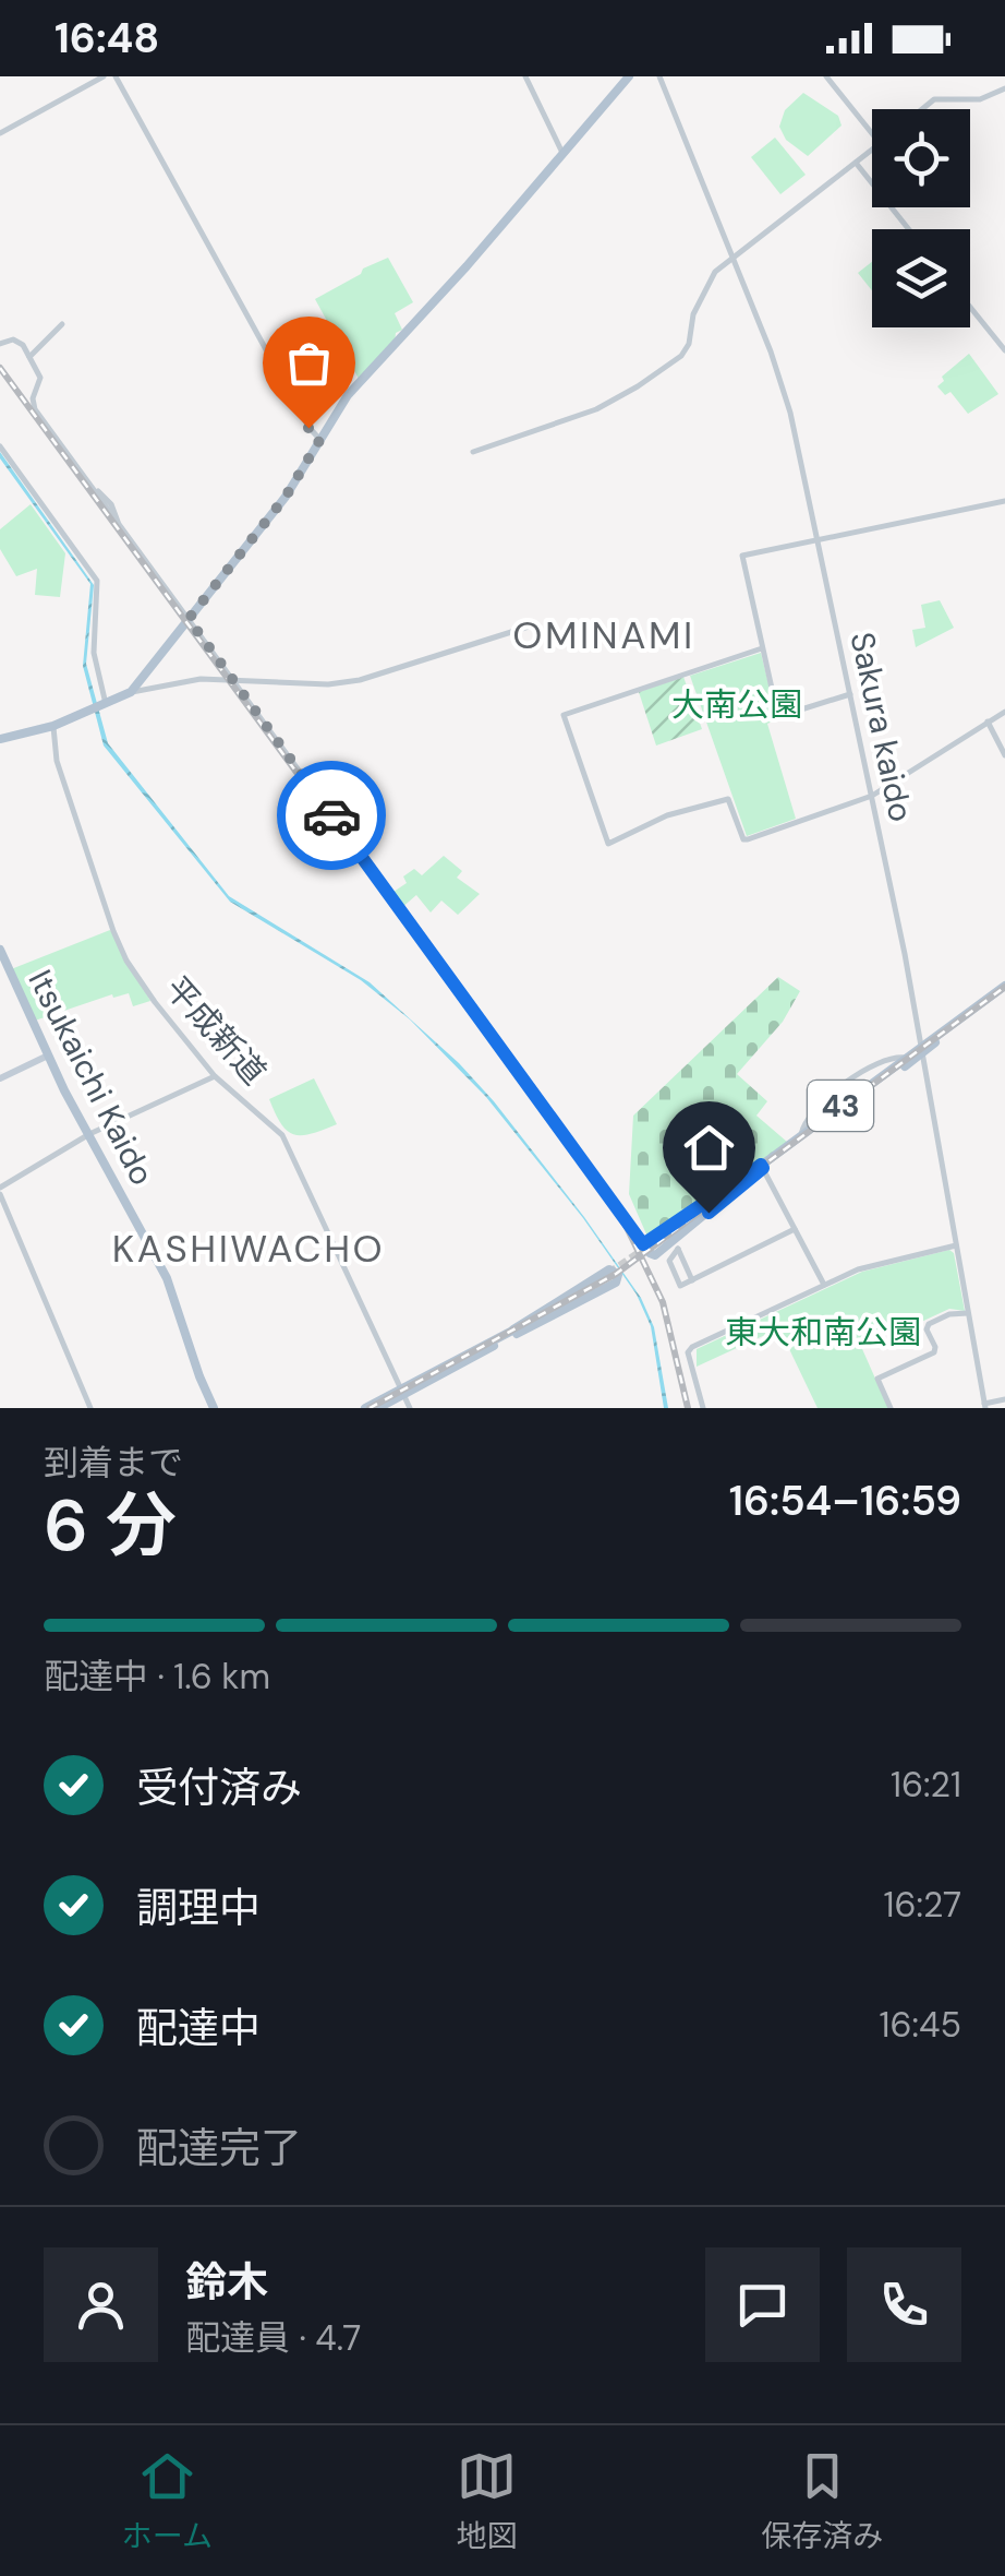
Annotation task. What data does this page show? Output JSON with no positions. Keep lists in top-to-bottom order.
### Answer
{
  "streets": {
    "main road": ["Itsukaichi Kaido", "43"],
    "street": ["Sakura kaido", "平成新道"]
  },
  "crossings": [
    ["Sakura kaido", "43"]
  ],
  "districts": ["OMINAMI", "KASHIWACHO"],
  "parks": ["大南公園", "東大和南公園"],
  "page": {
    "status": "16:48",
    "heading": ["6 分", "到着まで", "16:54–16:59"],
    "panel": ["鈴木", "配達員 · 4.7"],
    "bar": "配達中 · 1.6 km",
    "list": [
      ["受付済み", "16:21"],
      ["調理中", "16:27"],
      ["配達中", "16:45"],
      "配達完了"
    ],
    "tabs": ["ホーム", "地図", "保存済み"]
  }
}
